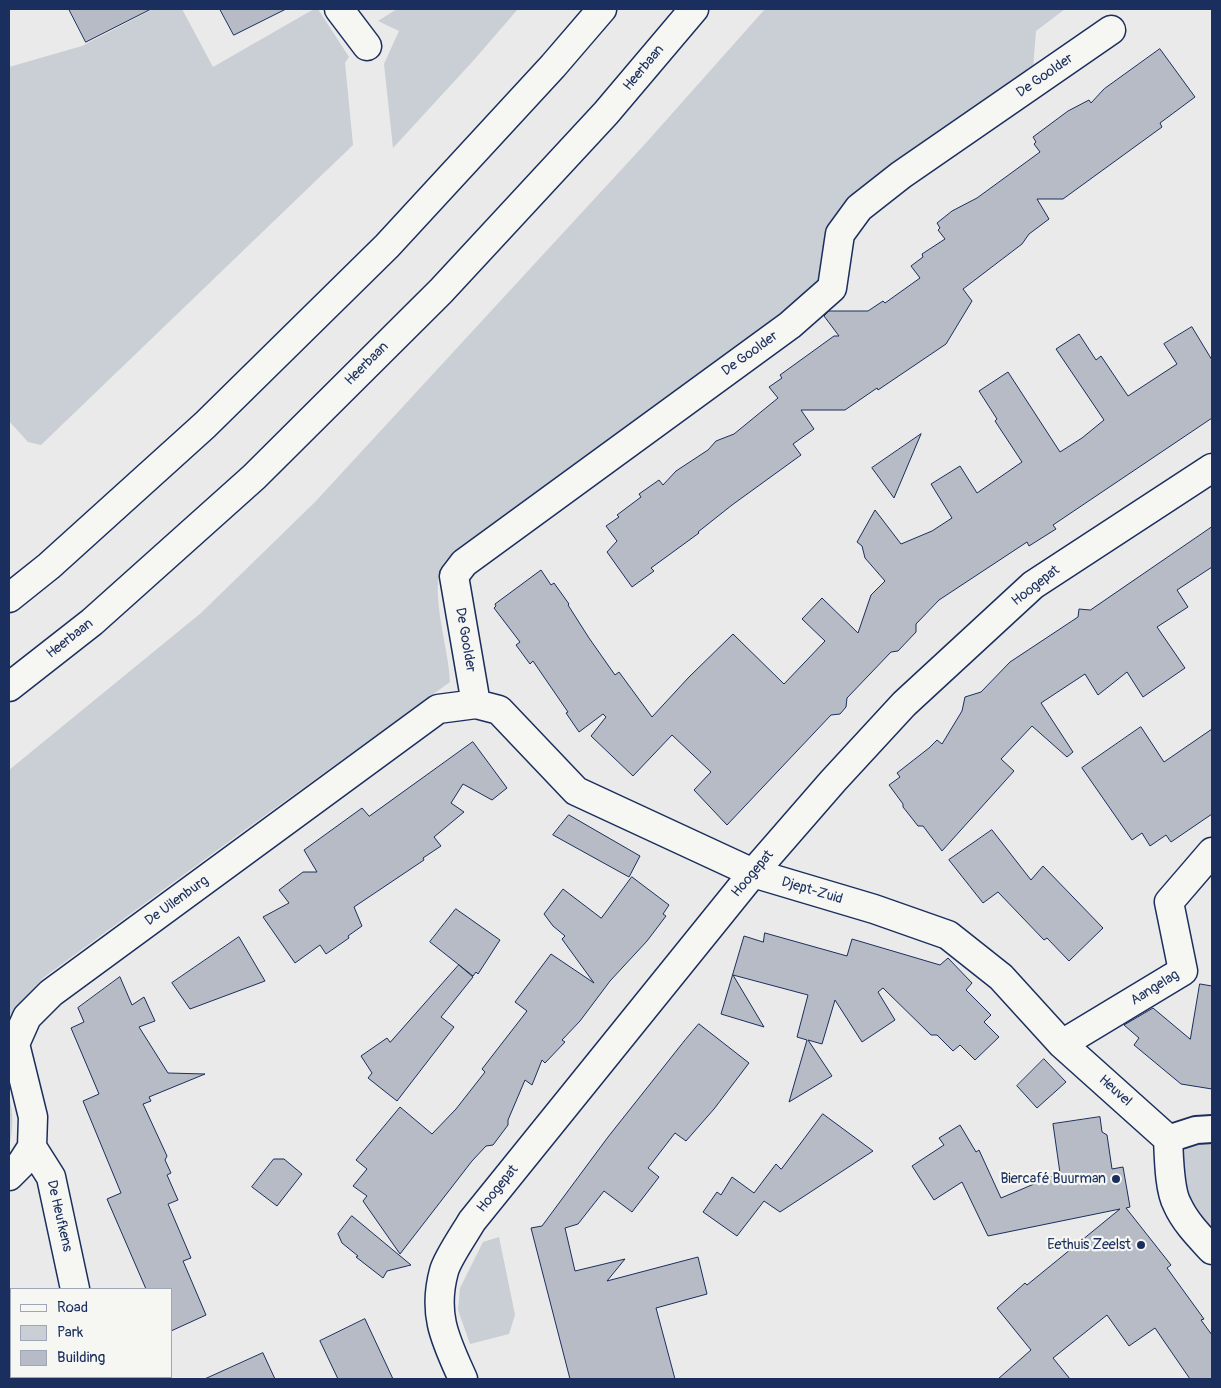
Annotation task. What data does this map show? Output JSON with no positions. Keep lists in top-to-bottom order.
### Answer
{
  "streets": {
    "street": [
      "Heerbaan",
      "De Goolder",
      "Hoogepat",
      "Djept-Zuid",
      "De Uilenburg",
      "Aangelag",
      "Heuvel",
      "De Heufkens"
    ]
  },
  "crossings": [
    ["De Goolder", "Djept-Zuid"],
    ["De Goolder", "De Uilenburg"],
    ["Hoogepat", "Djept-Zuid"],
    ["Djept-Zuid", "De Uilenburg"],
    ["Djept-Zuid", "Aangelag"],
    ["Djept-Zuid", "Heuvel"],
    ["De Uilenburg", "De Heufkens"],
    ["Aangelag", "Heuvel"]
  ],
  "places": ["Biercafé Buurman", "Eethuis Zeelst"],
  "legend": ["Road", "Park", "Building"]
}
